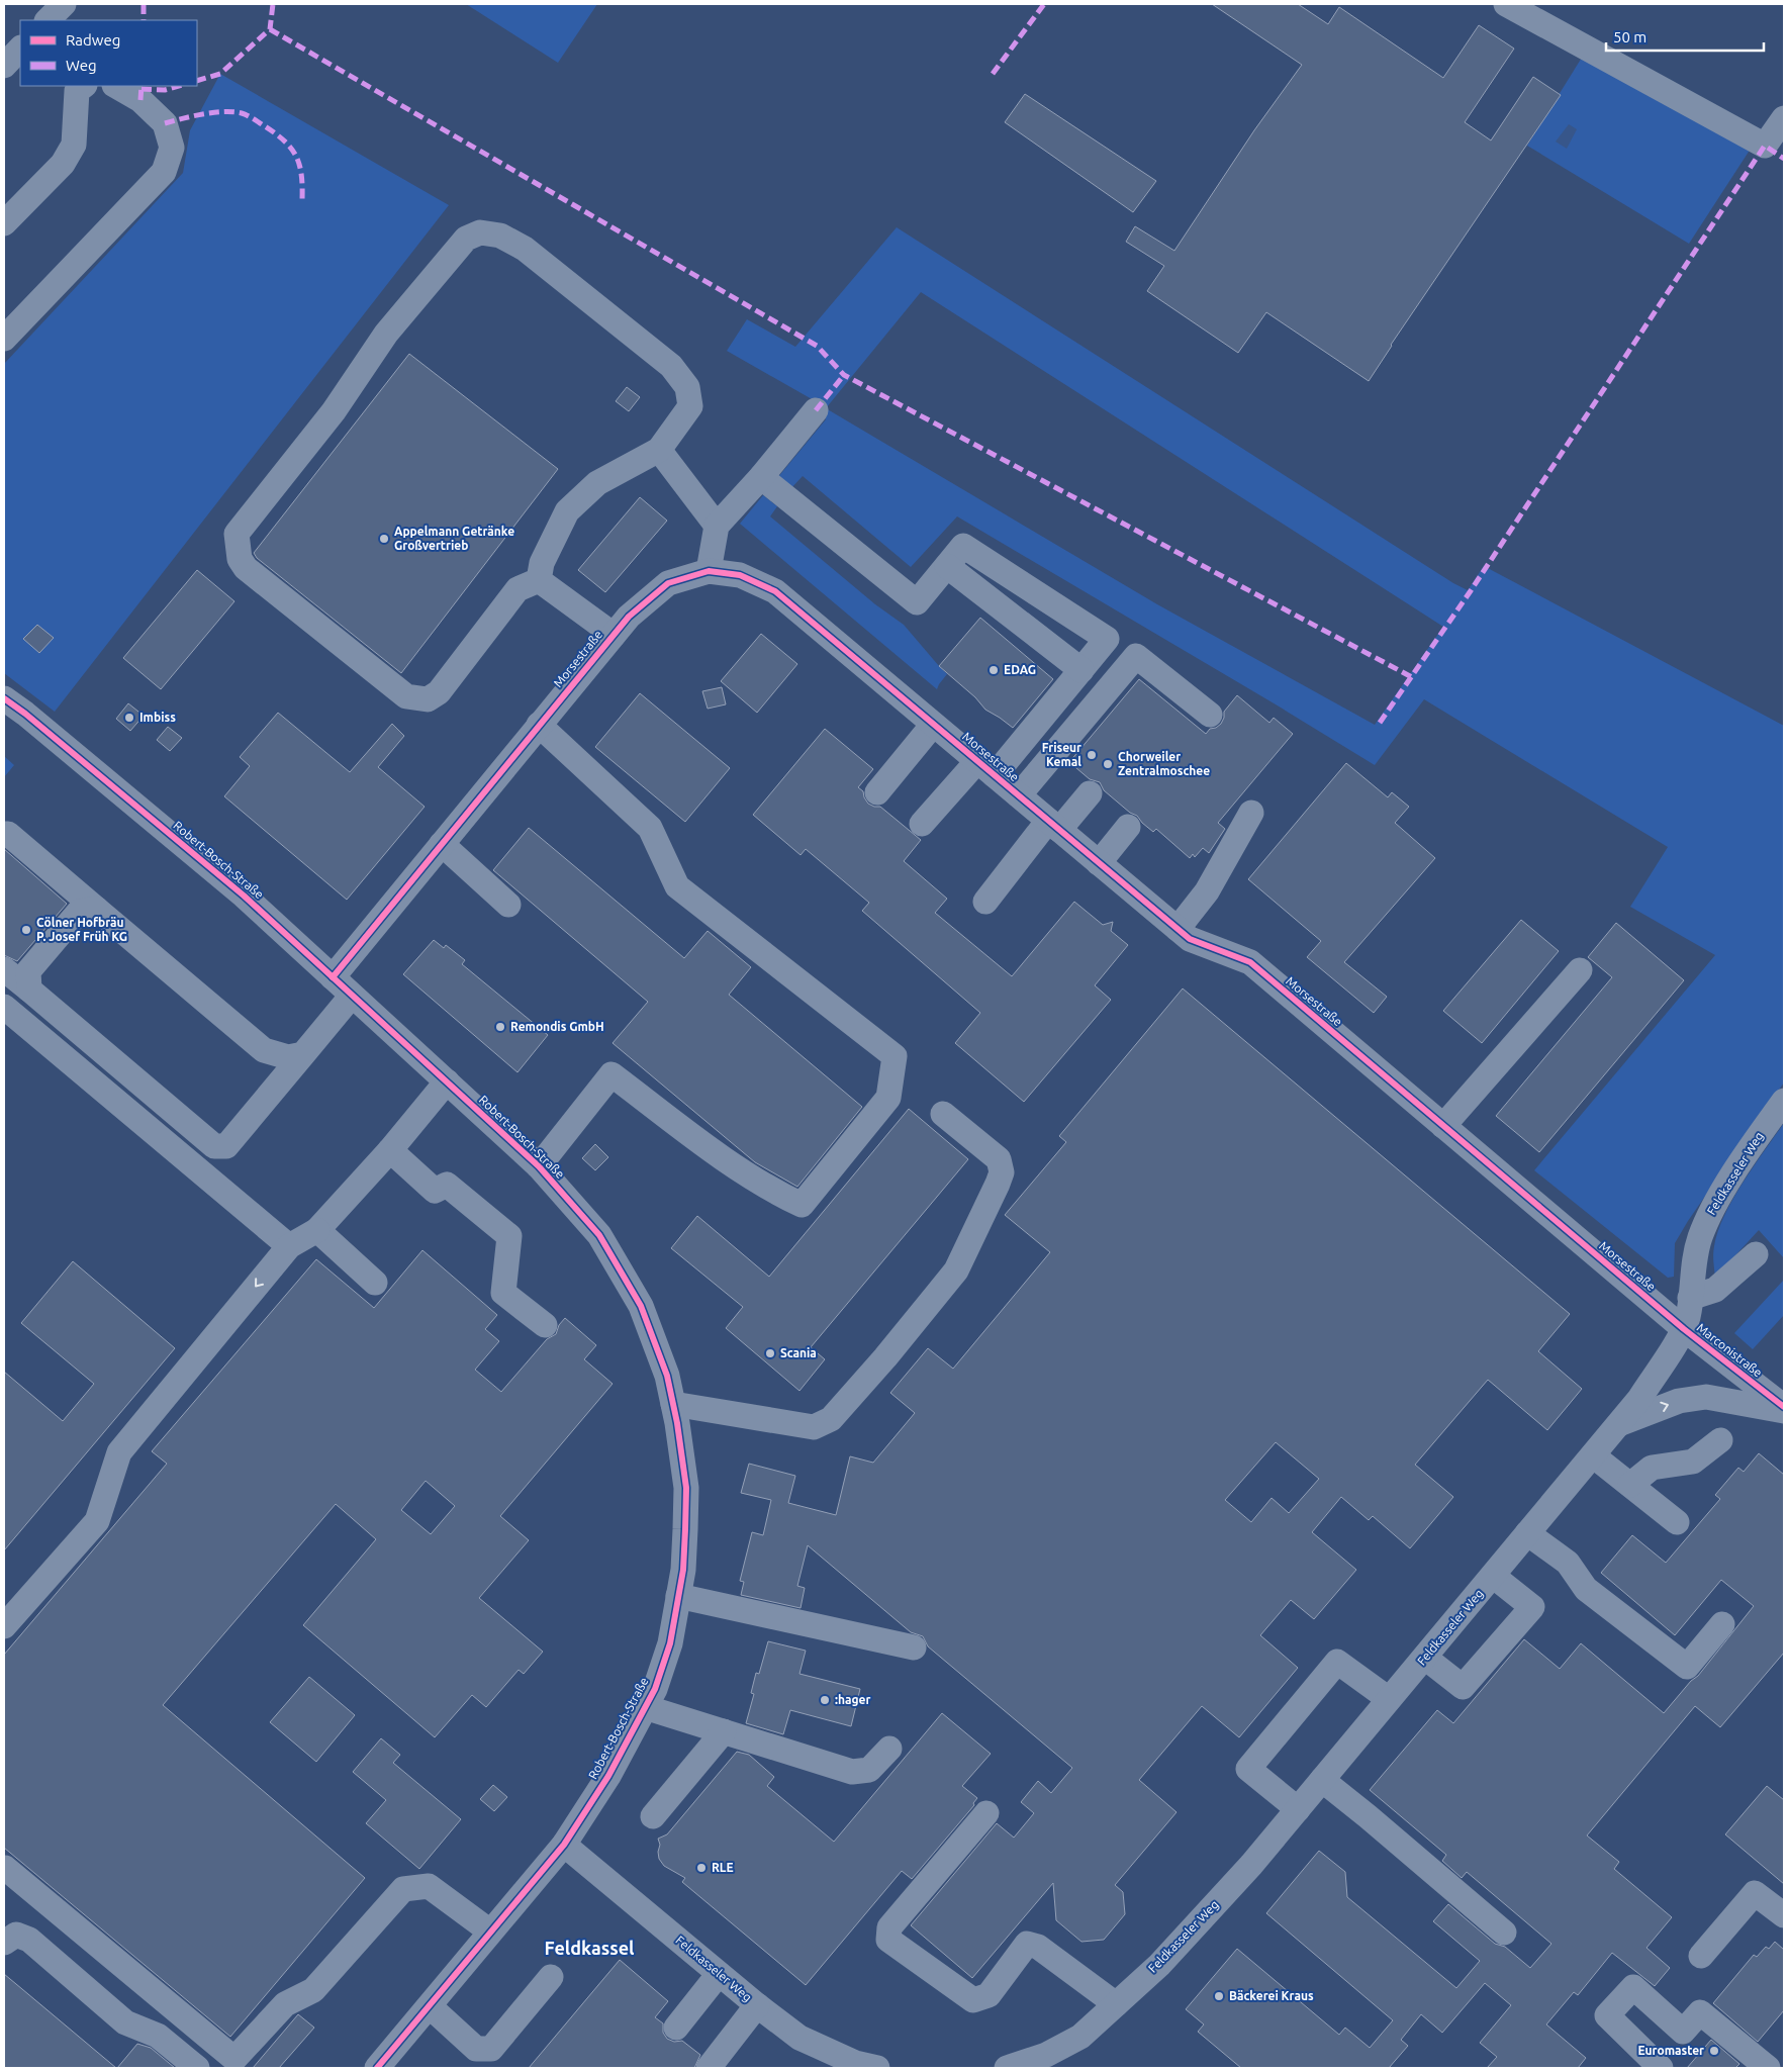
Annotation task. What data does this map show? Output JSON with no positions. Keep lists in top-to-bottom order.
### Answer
{
  "streets": {
    "street": [
      "Morsestraße",
      "Robert-Bosch-Straße",
      "Feldkasseler Weg",
      "Marconistraße"
    ]
  },
  "crossings": [
    ["Morsestraße", "Robert-Bosch-Straße"],
    ["Morsestraße", "Feldkasseler Weg"],
    ["Morsestraße", "Marconistraße"],
    ["Robert-Bosch-Straße", "Feldkasseler Weg"],
    ["Feldkasseler Weg", "Marconistraße"]
  ],
  "districts": ["Feldkassel"],
  "places": [
    "Appelmann Getränke Großvertrieb",
    "EDAG",
    "Imbiss",
    "Friseur Kemal",
    "Chorweiler Zentralmoschee",
    "Cölner Hofbräu P. Josef Früh KG",
    "Remondis GmbH",
    "Scania",
    ":hager",
    "RLE",
    "Bäckerei Kraus",
    "Euromaster"
  ],
  "legend": ["Radweg", "Weg"],
  "scale_bar": "50 m"
}
